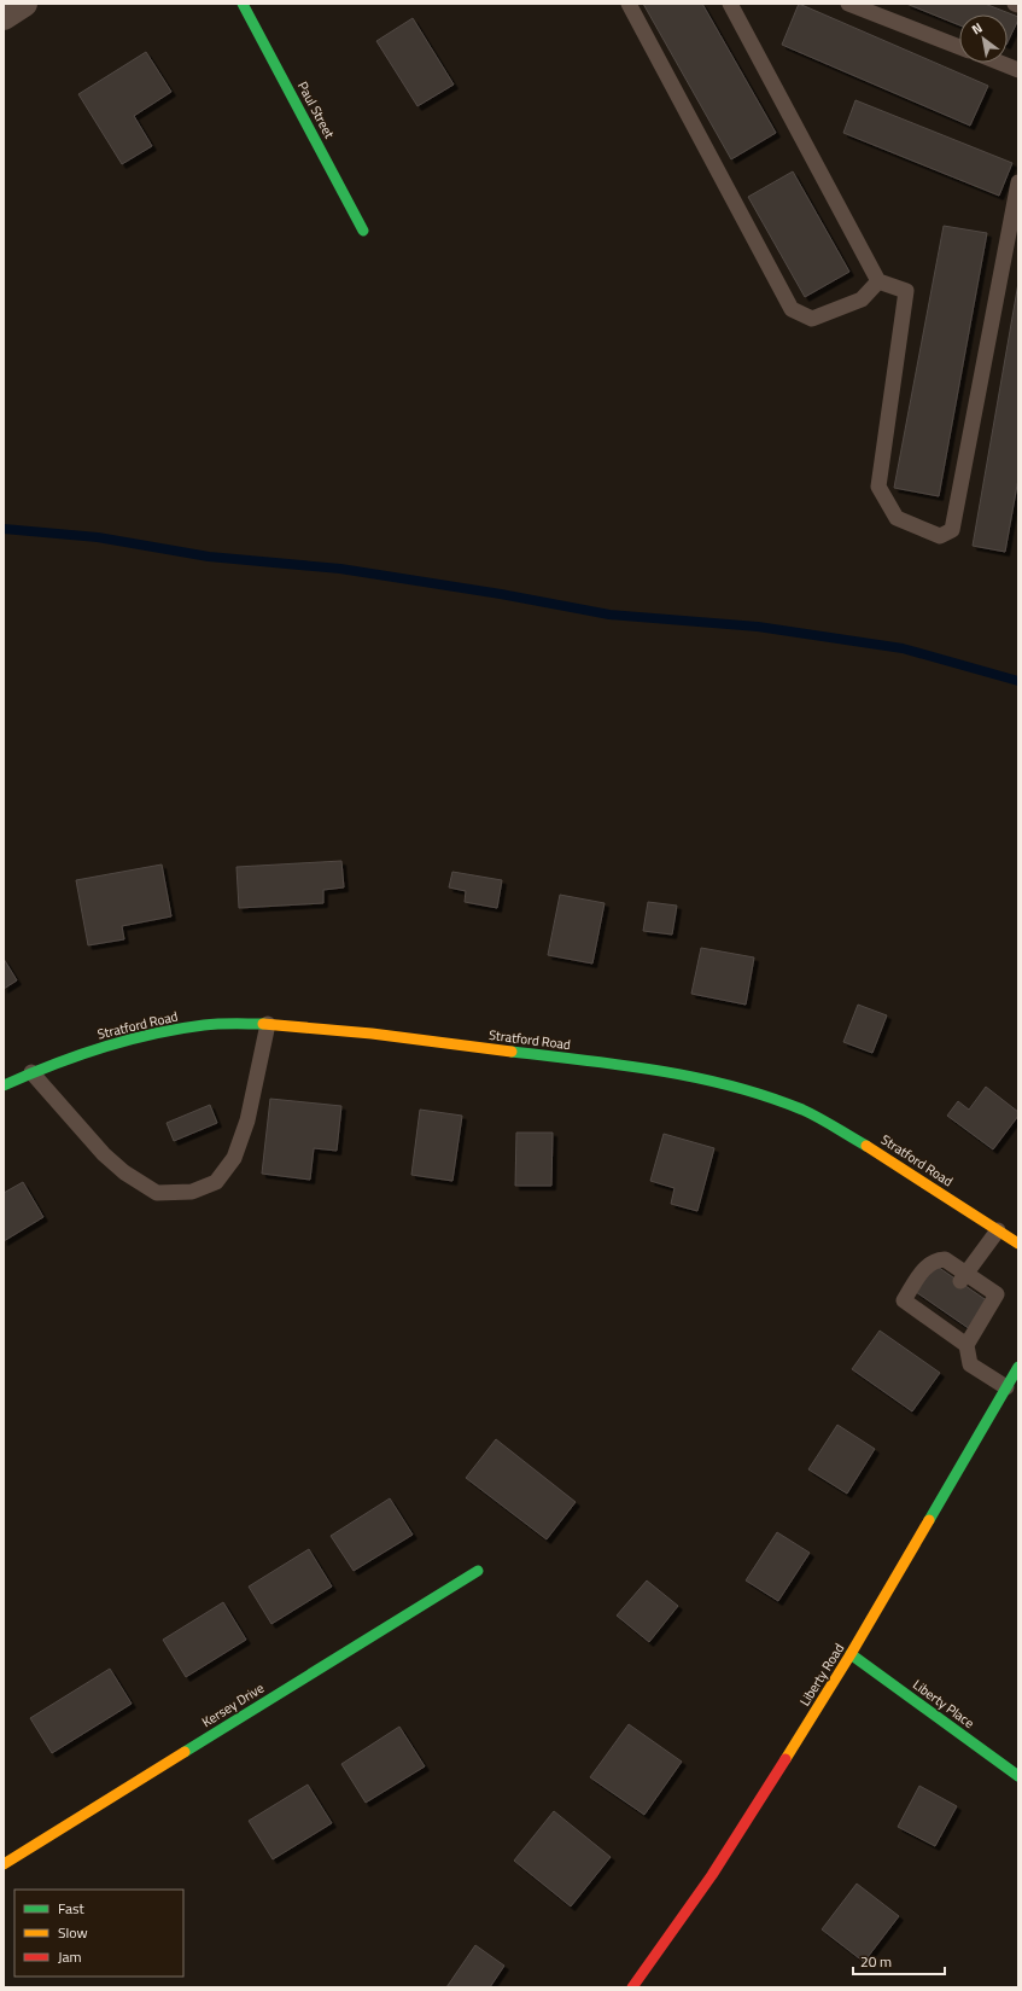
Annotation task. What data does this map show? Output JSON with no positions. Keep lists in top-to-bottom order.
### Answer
{
  "streets": {
    "street": [
      "Paul Street",
      "Stratford Road",
      "Liberty Road",
      "Liberty Place",
      "Kersey Drive"
    ]
  },
  "crossings": [
    ["Liberty Road", "Liberty Place"]
  ],
  "legend": ["Fast", "Slow", "Jam"],
  "scale_bar": "20 m",
  "north": "top left"
}
